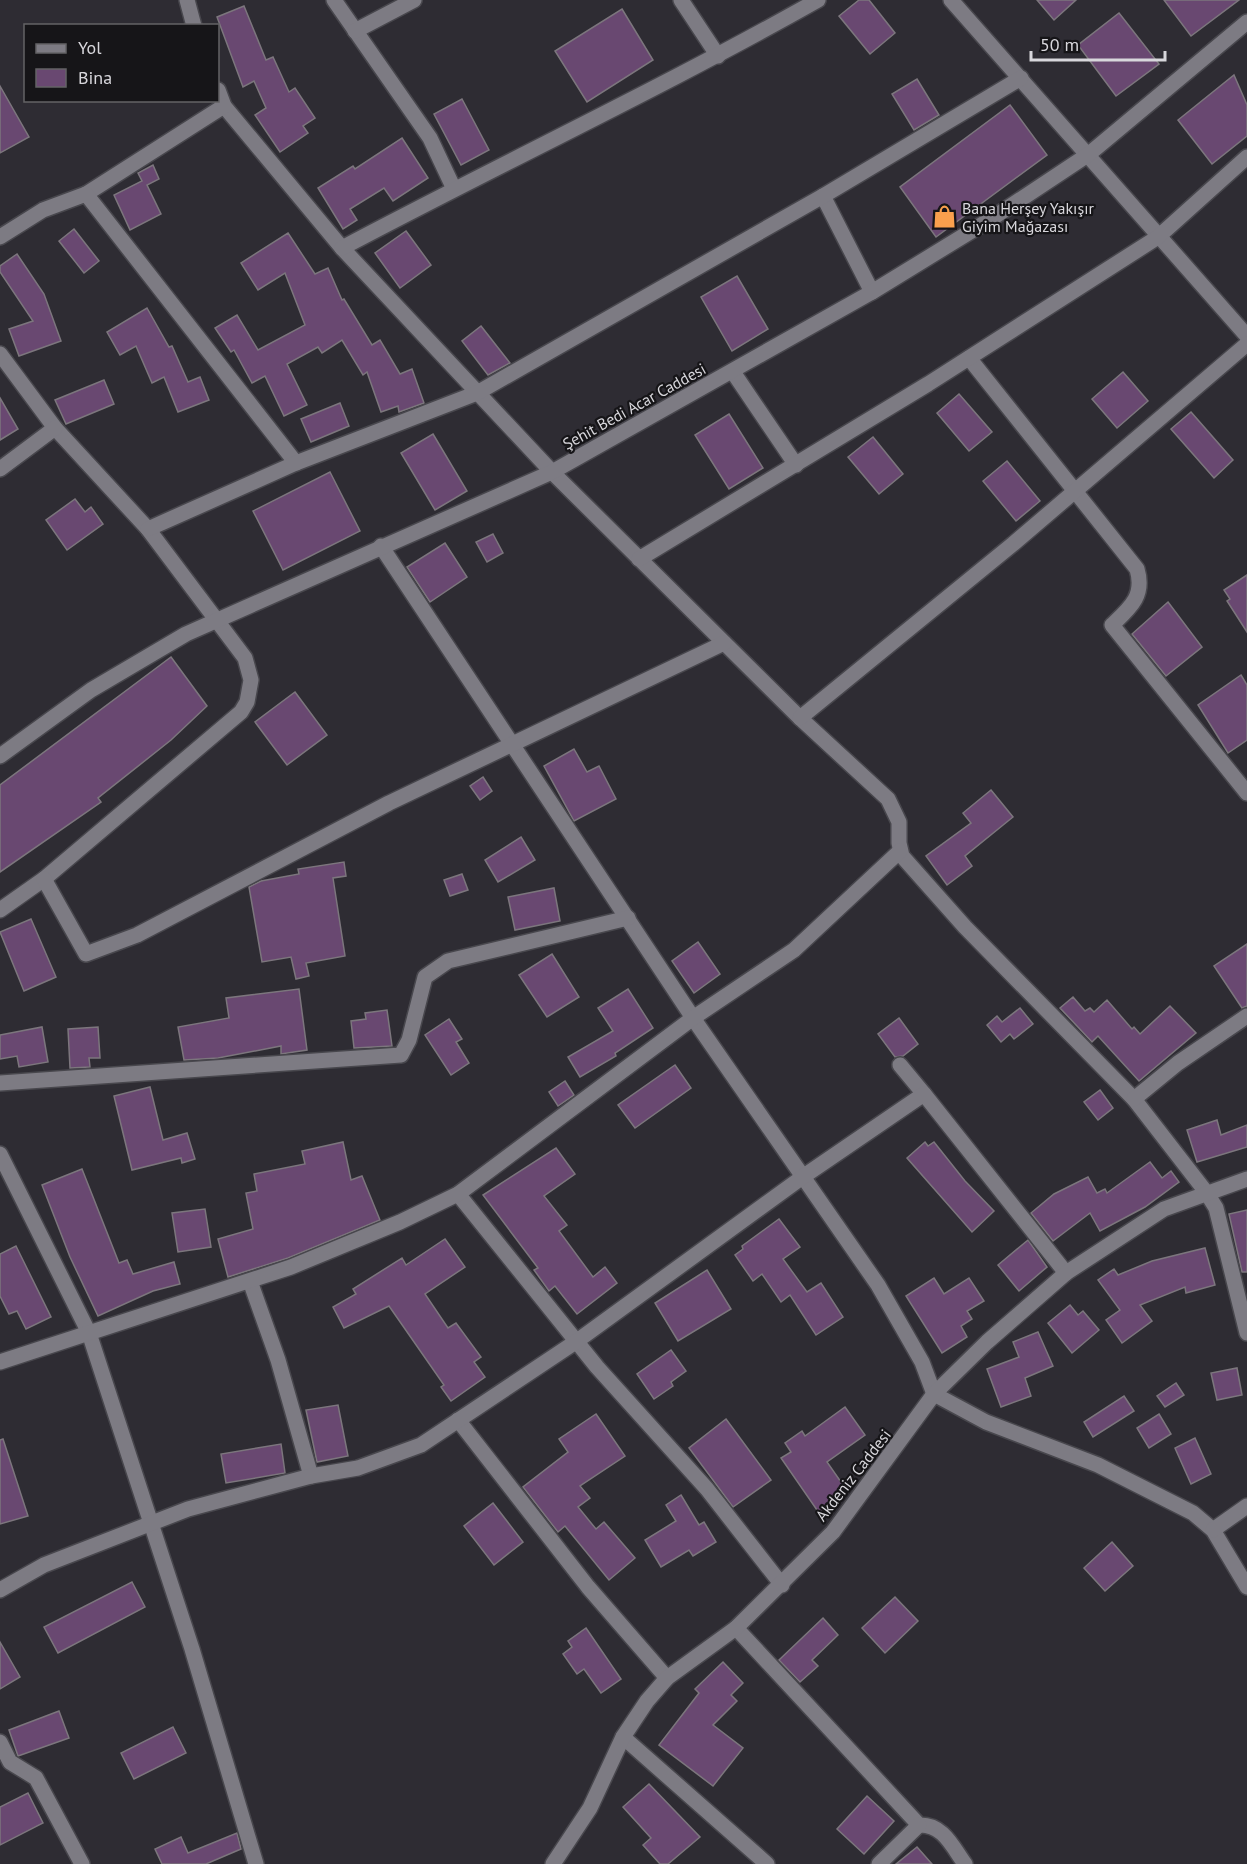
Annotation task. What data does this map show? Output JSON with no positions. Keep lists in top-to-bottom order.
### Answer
{
  "streets": {
    "street": ["Şehit Bedi Acar Caddesi", "Akdeniz Caddesi"]
  },
  "places": {
    "shop": ["Bana Herşey Yakışır Giyim Mağazası"]
  },
  "legend": ["Yol", "Bina"],
  "scale_bar": "50 m"
}
